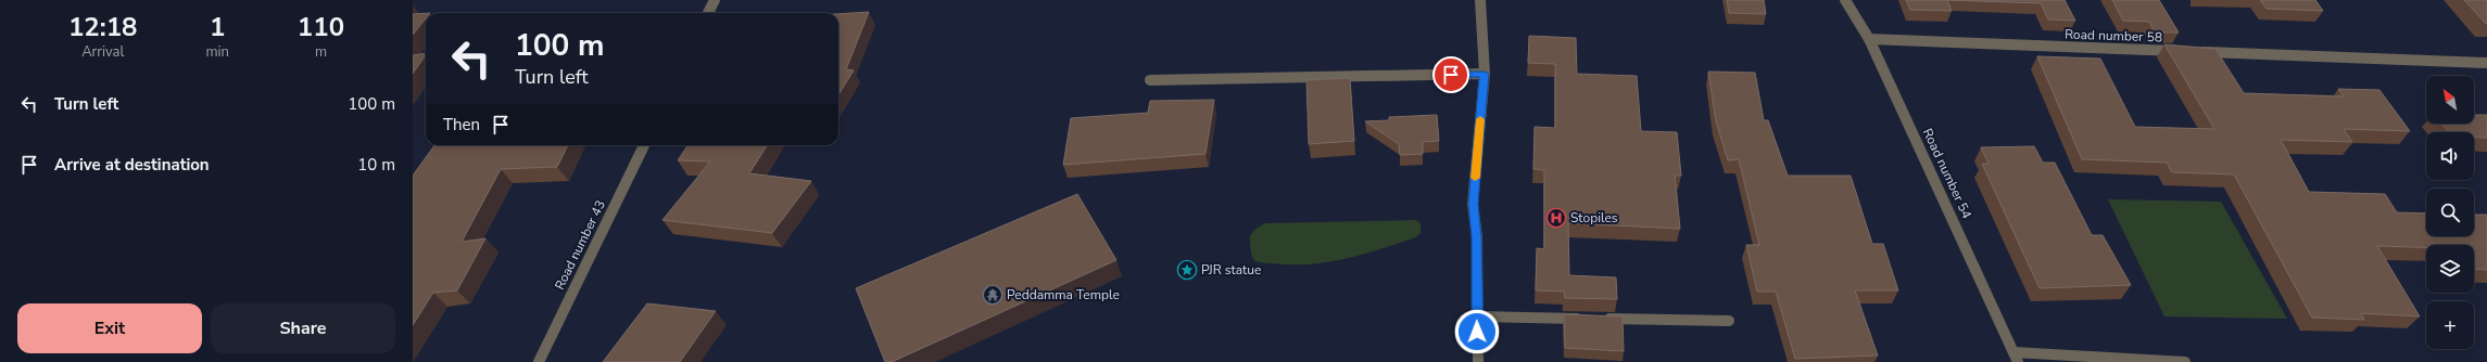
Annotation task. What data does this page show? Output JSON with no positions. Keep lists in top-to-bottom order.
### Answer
{
  "streets": {
    "street": ["Road number 58", "Road number 54", "Road number 43"]
  },
  "crossings": [
    ["Road number 58", "Road number 54"]
  ],
  "places": {
    "hospital": ["Stopiles"],
    "place": ["PJR statue"],
    "temple": ["Peddamma Temple"]
  },
  "north": "top left",
  "page": {
    "eta": [
      "12:18",
      "Arrival",
      "1",
      "min",
      "110",
      "m"
    ],
    "turn": ["100 m", "Turn left"],
    "list": [
      {
        "name": "Turn left",
        "value": "100 m"
      },
      {
        "name": "Arrive at destination",
        "value": "10 m"
      }
    ],
    "map_buttons": "+",
    "then": "Then",
    "buttons": ["Exit", "Share"]
  }
}
